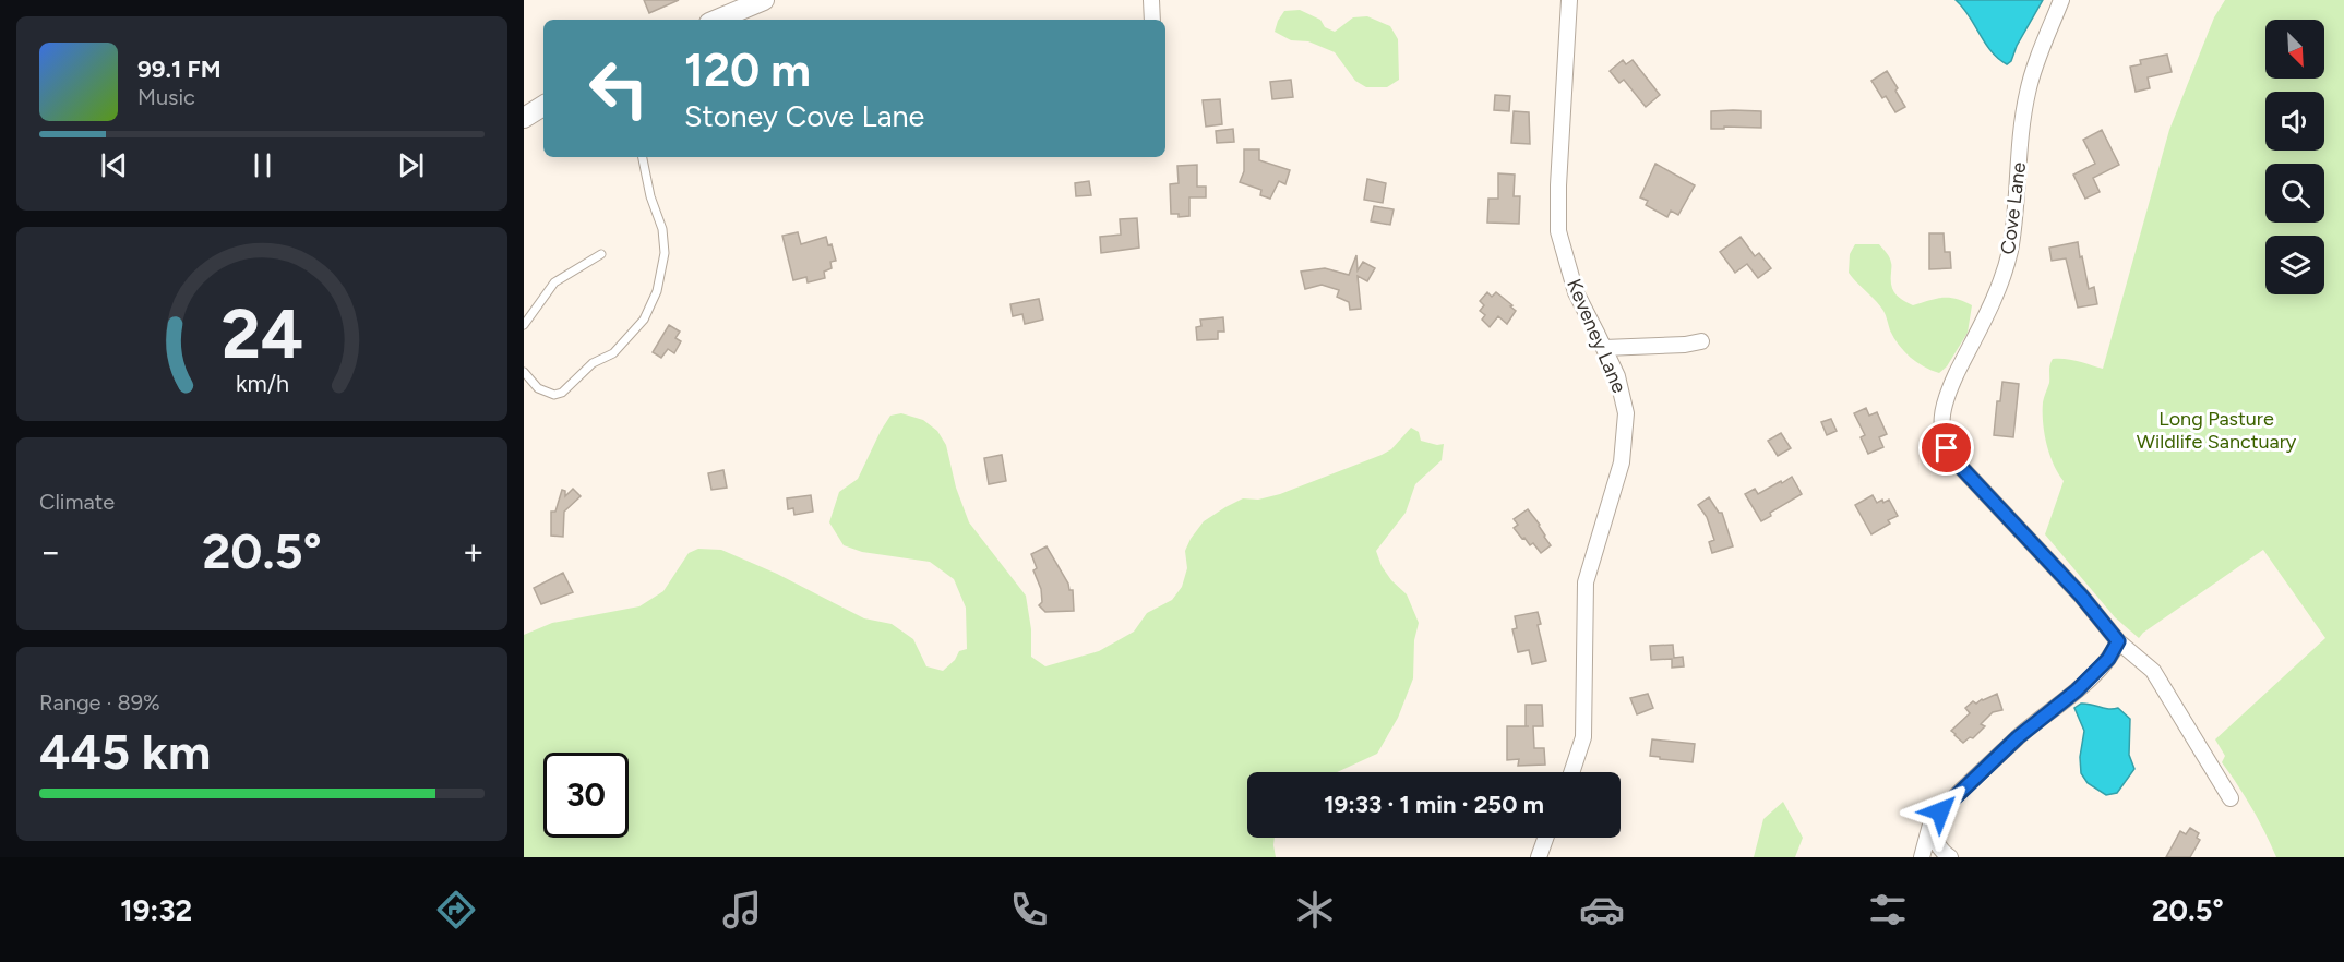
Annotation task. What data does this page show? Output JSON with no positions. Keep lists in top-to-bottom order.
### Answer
{
  "streets": {
    "street": ["Cove Lane", "Keveney Lane"]
  },
  "parks": ["Long Pasture Wildlife Sanctuary"],
  "north": "bottom right",
  "page": {
    "turn": ["120 m", "Stoney Cove Lane"],
    "song": ["99.1 FM", "Music"],
    "tile": [
      "Climate",
      ["Range · 89%", "445 km"]
    ],
    "heat": ["−", "20.5°", "+"],
    "limit": "30",
    "trip": "19:33 · 1 min · 250 m",
    "tabs": ["19:32", "20.5°"],
    "gauge": ["24", "km/h"]
  }
}
